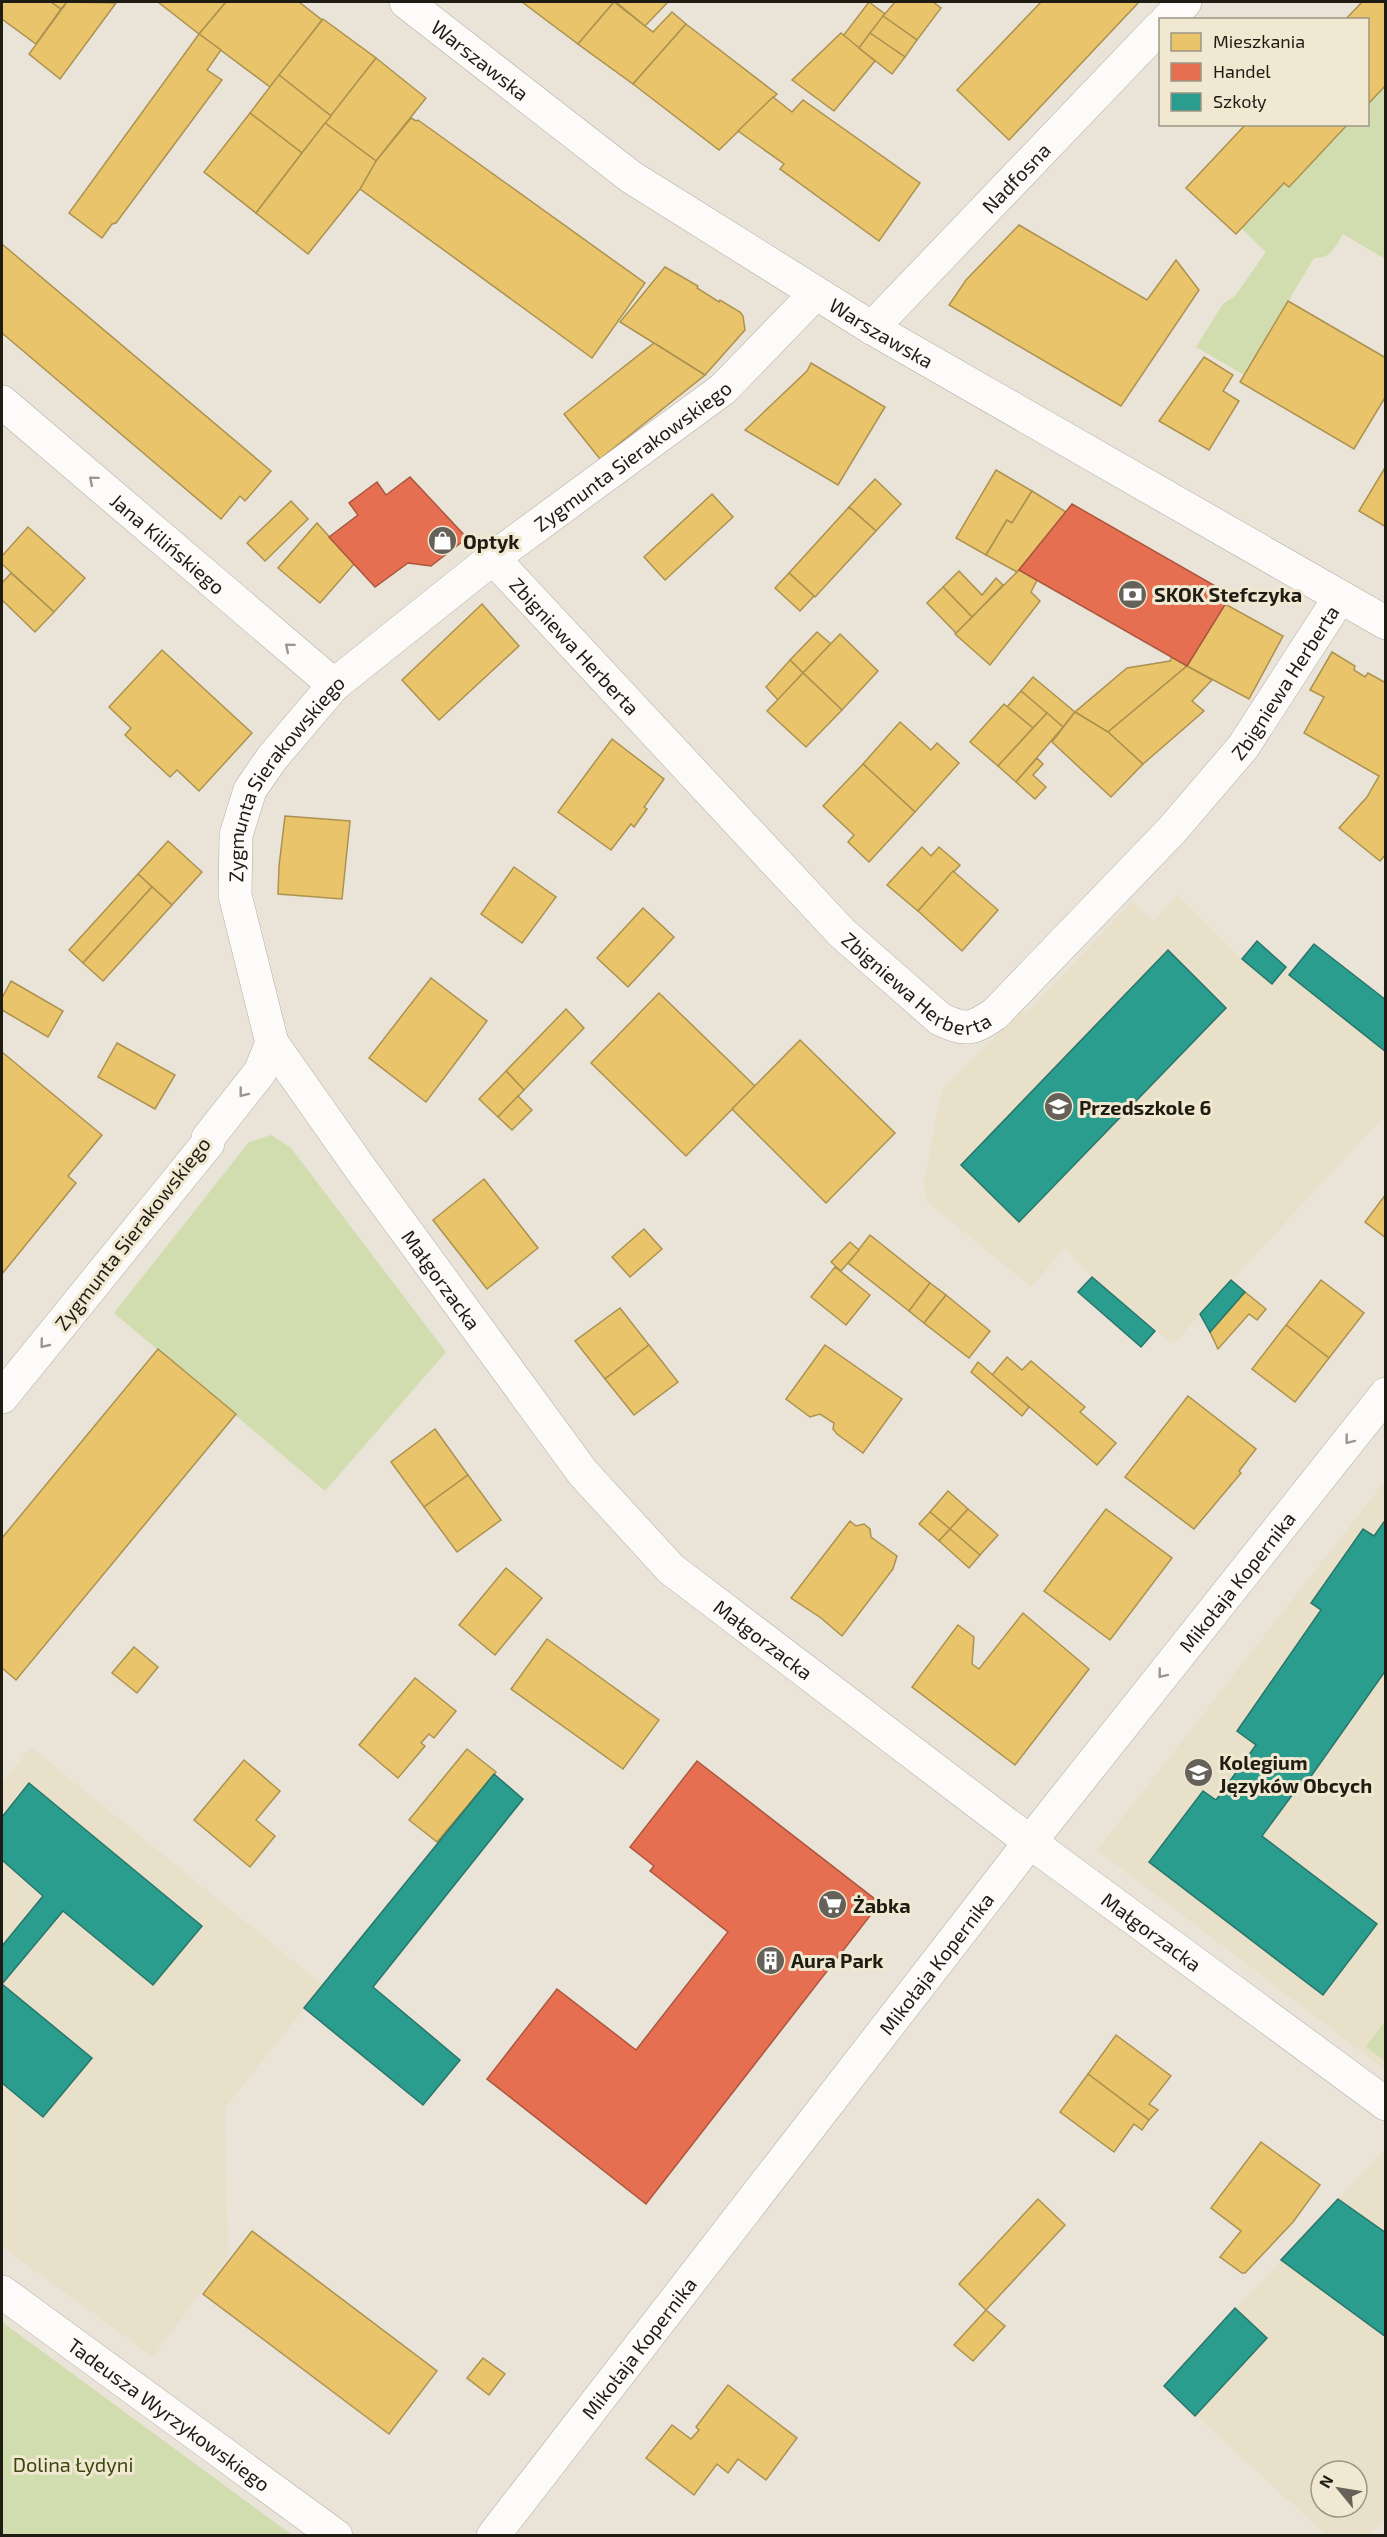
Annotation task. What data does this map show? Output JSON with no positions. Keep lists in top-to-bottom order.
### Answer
{
  "streets": {
    "street": [
      "Warszawska",
      "Nadfosna",
      "Zygmunta Sierakowskiego",
      "Jana Kilińskiego",
      "Zbigniewa Herberta",
      "Małgorzacka",
      "Mikołaja Kopernika",
      "Tadeusza Wyrzykowskiego"
    ]
  },
  "crossings": [
    ["Warszawska", "Nadfosna"],
    ["Warszawska", "Zygmunta Sierakowskiego"],
    ["Warszawska", "Zbigniewa Herberta"],
    ["Zygmunta Sierakowskiego", "Jana Kilińskiego"],
    ["Zygmunta Sierakowskiego", "Zbigniewa Herberta"],
    ["Zygmunta Sierakowskiego", "Małgorzacka"],
    ["Małgorzacka", "Mikołaja Kopernika"]
  ],
  "one_way": ["Jana Kilińskiego", "Mikołaja Kopernika"],
  "parks": ["Dolina Łydyni"],
  "places": {
    "shop": ["Optyk"],
    "bank": ["SKOK Stefczyka"],
    "school or university": ["Przedszkole 6", "Kolegium Języków Obcych"],
    "supermarket": ["Żabka"],
    "building": ["Aura Park"]
  },
  "legend": ["Mieszkania", "Handel", "Szkoły"],
  "north": "top left"
}
